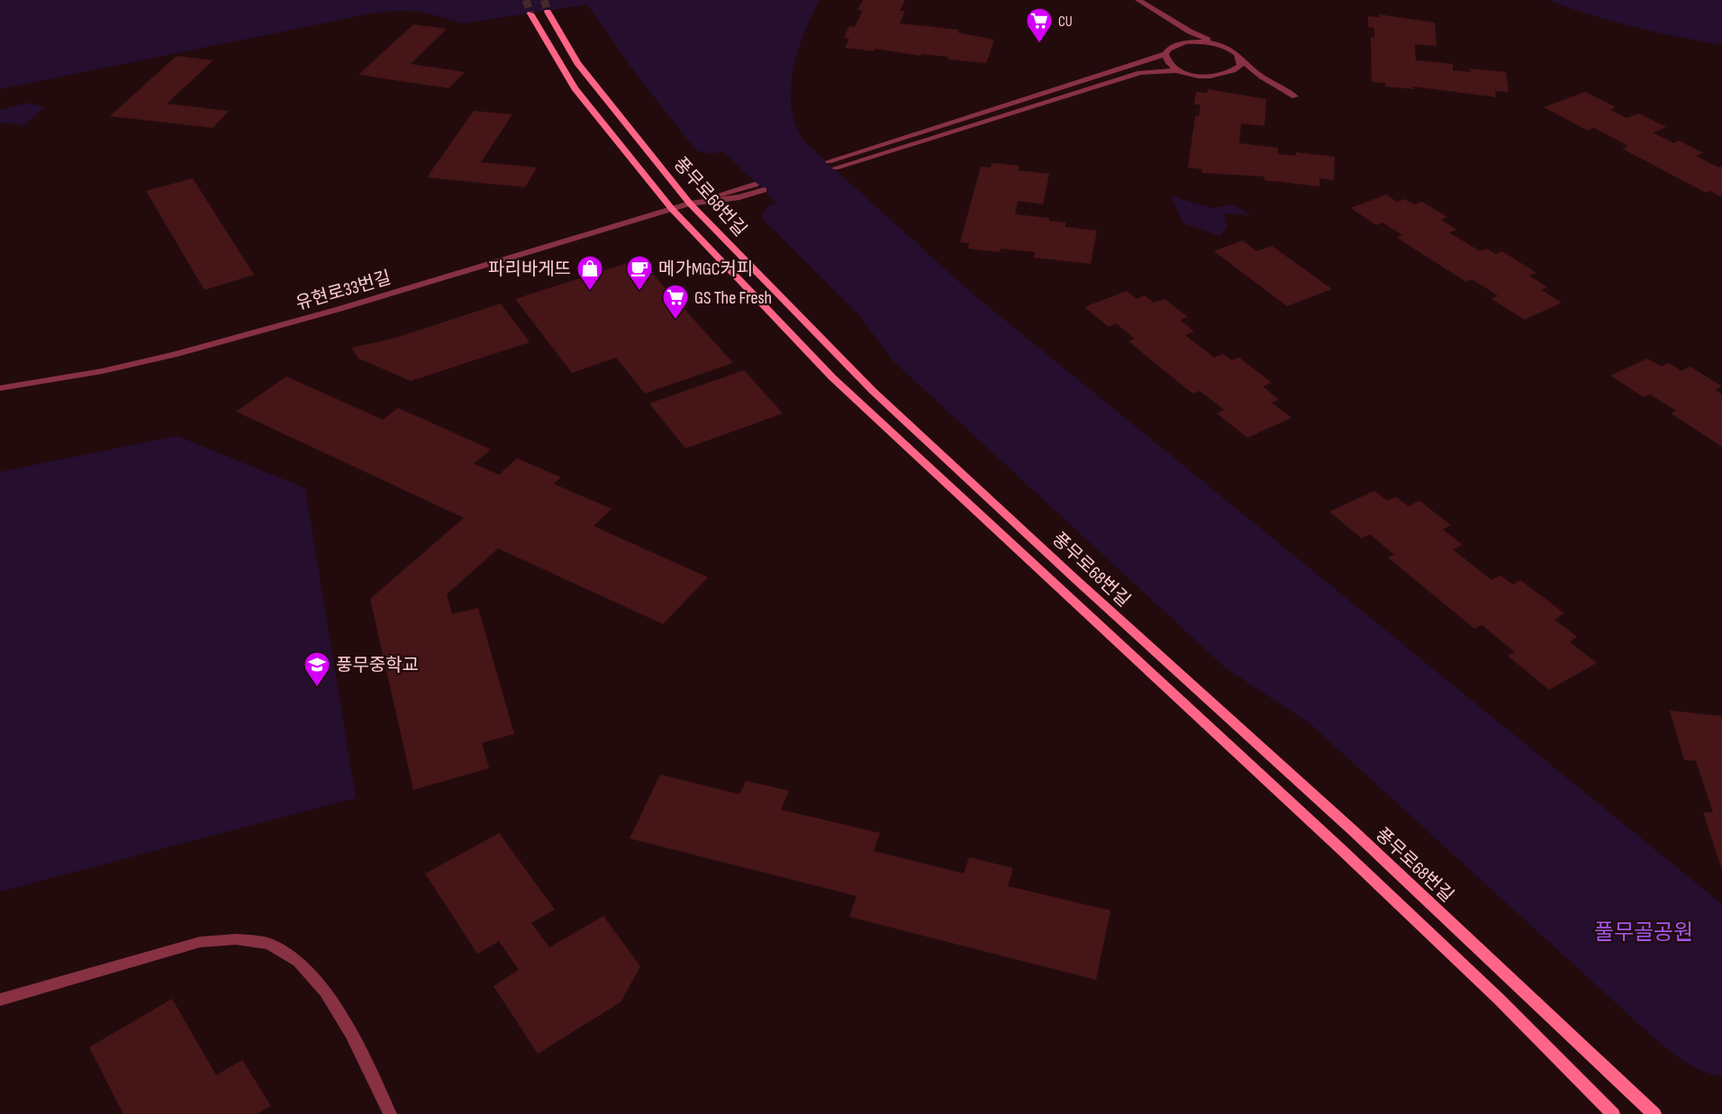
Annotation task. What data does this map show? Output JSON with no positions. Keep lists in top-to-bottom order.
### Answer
{
  "streets": {
    "street": ["풍무로68번길", "유현로33번길"]
  },
  "crossings": [
    ["풍무로68번길", "유현로33번길"]
  ],
  "parks": ["풀무골공원"],
  "places": {
    "supermarket": ["CU", "GS The Fresh"],
    "shop": ["파리바게뜨"],
    "cafe": ["메가MGC커피"],
    "school or university": ["풍무중학교"]
  }
}
